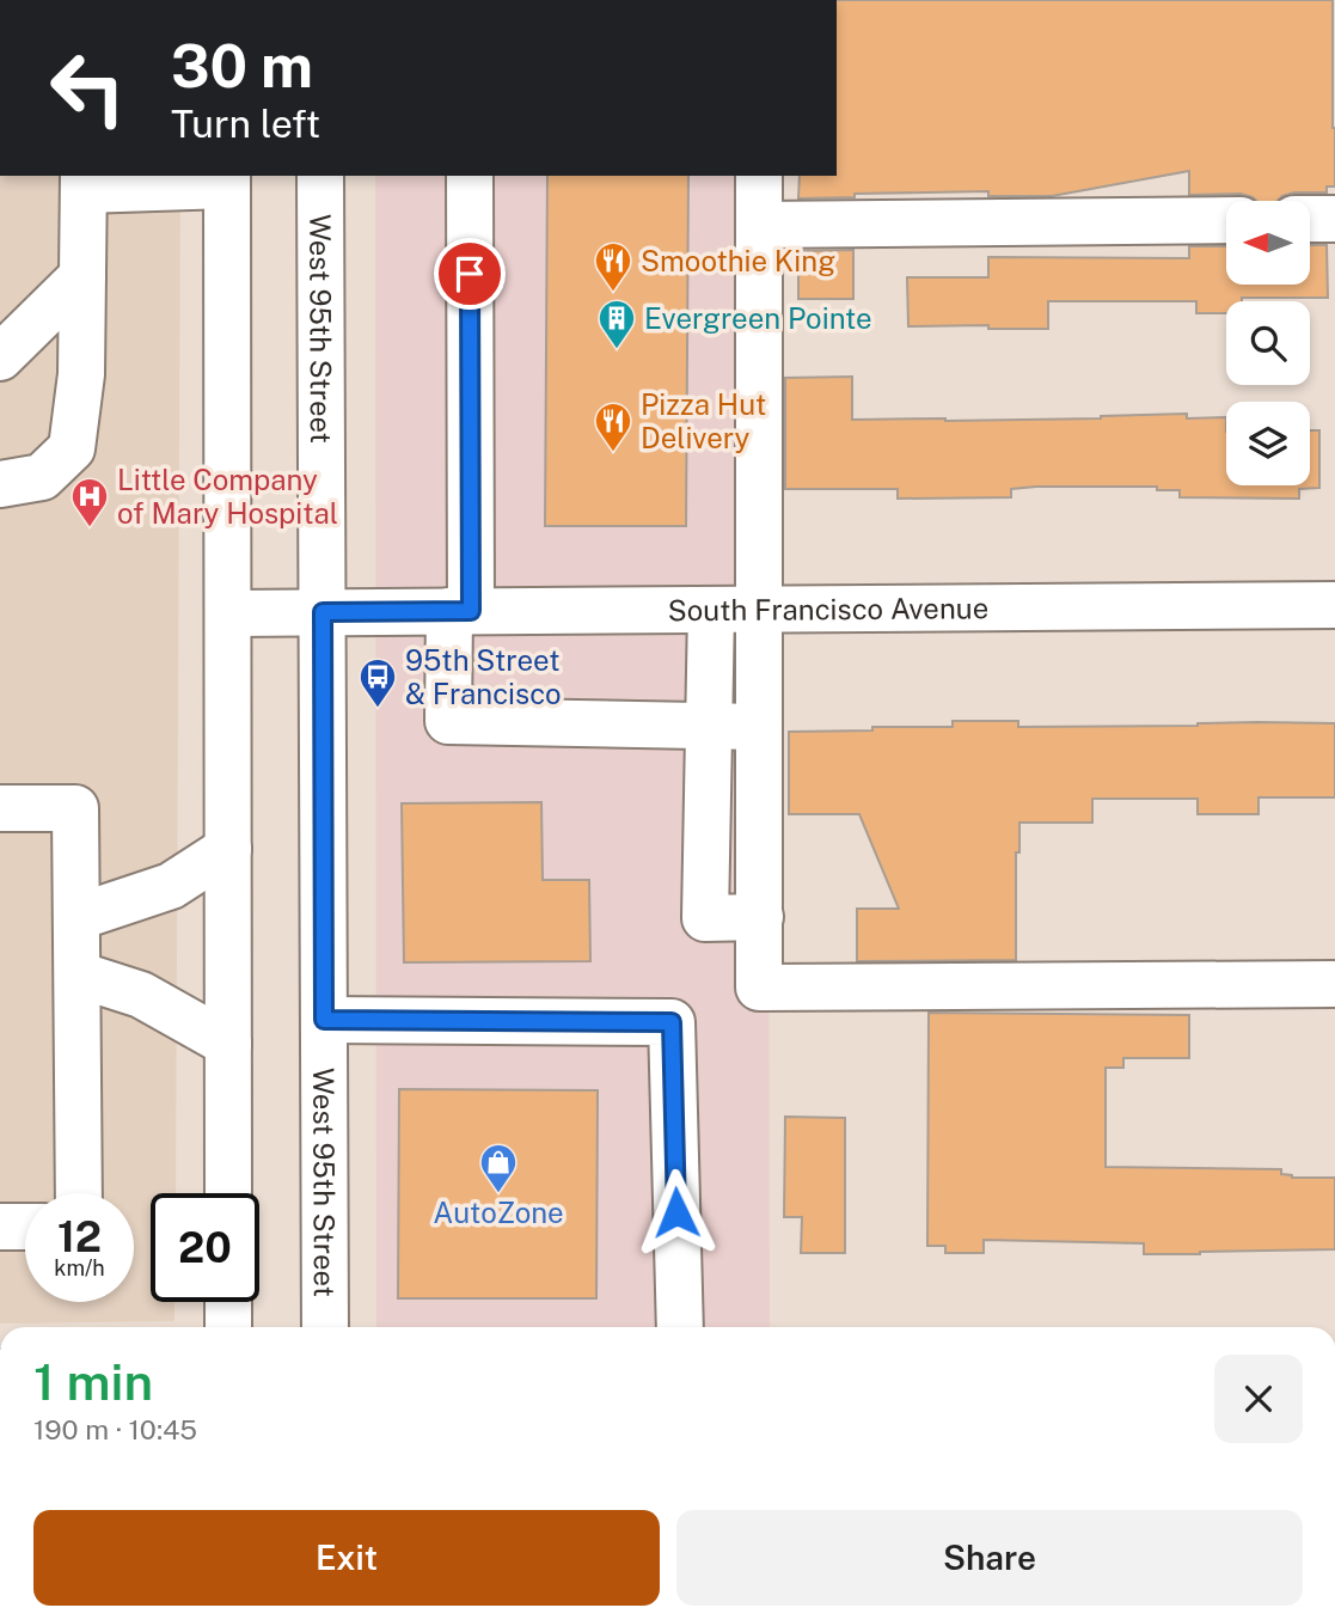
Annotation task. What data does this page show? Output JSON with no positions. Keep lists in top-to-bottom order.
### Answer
{
  "streets": {
    "main road": ["West 95th Street", "South Francisco Avenue"]
  },
  "crossings": [
    ["West 95th Street", "South Francisco Avenue"]
  ],
  "places": {
    "restaurant": ["Smoothie King", "Pizza Hut Delivery"],
    "building": ["Evergreen Pointe"],
    "hospital": ["Little Company of Mary Hospital"],
    "bus stop": ["95th Street & Francisco"],
    "shop": ["AutoZone"]
  },
  "north": "left",
  "page": {
    "turn": ["30 m", "Turn left"],
    "speed": "12 km/h",
    "limit": "20",
    "heading": ["1 min", "190 m · 10:45"],
    "buttons": ["Exit", "Share"]
  }
}
